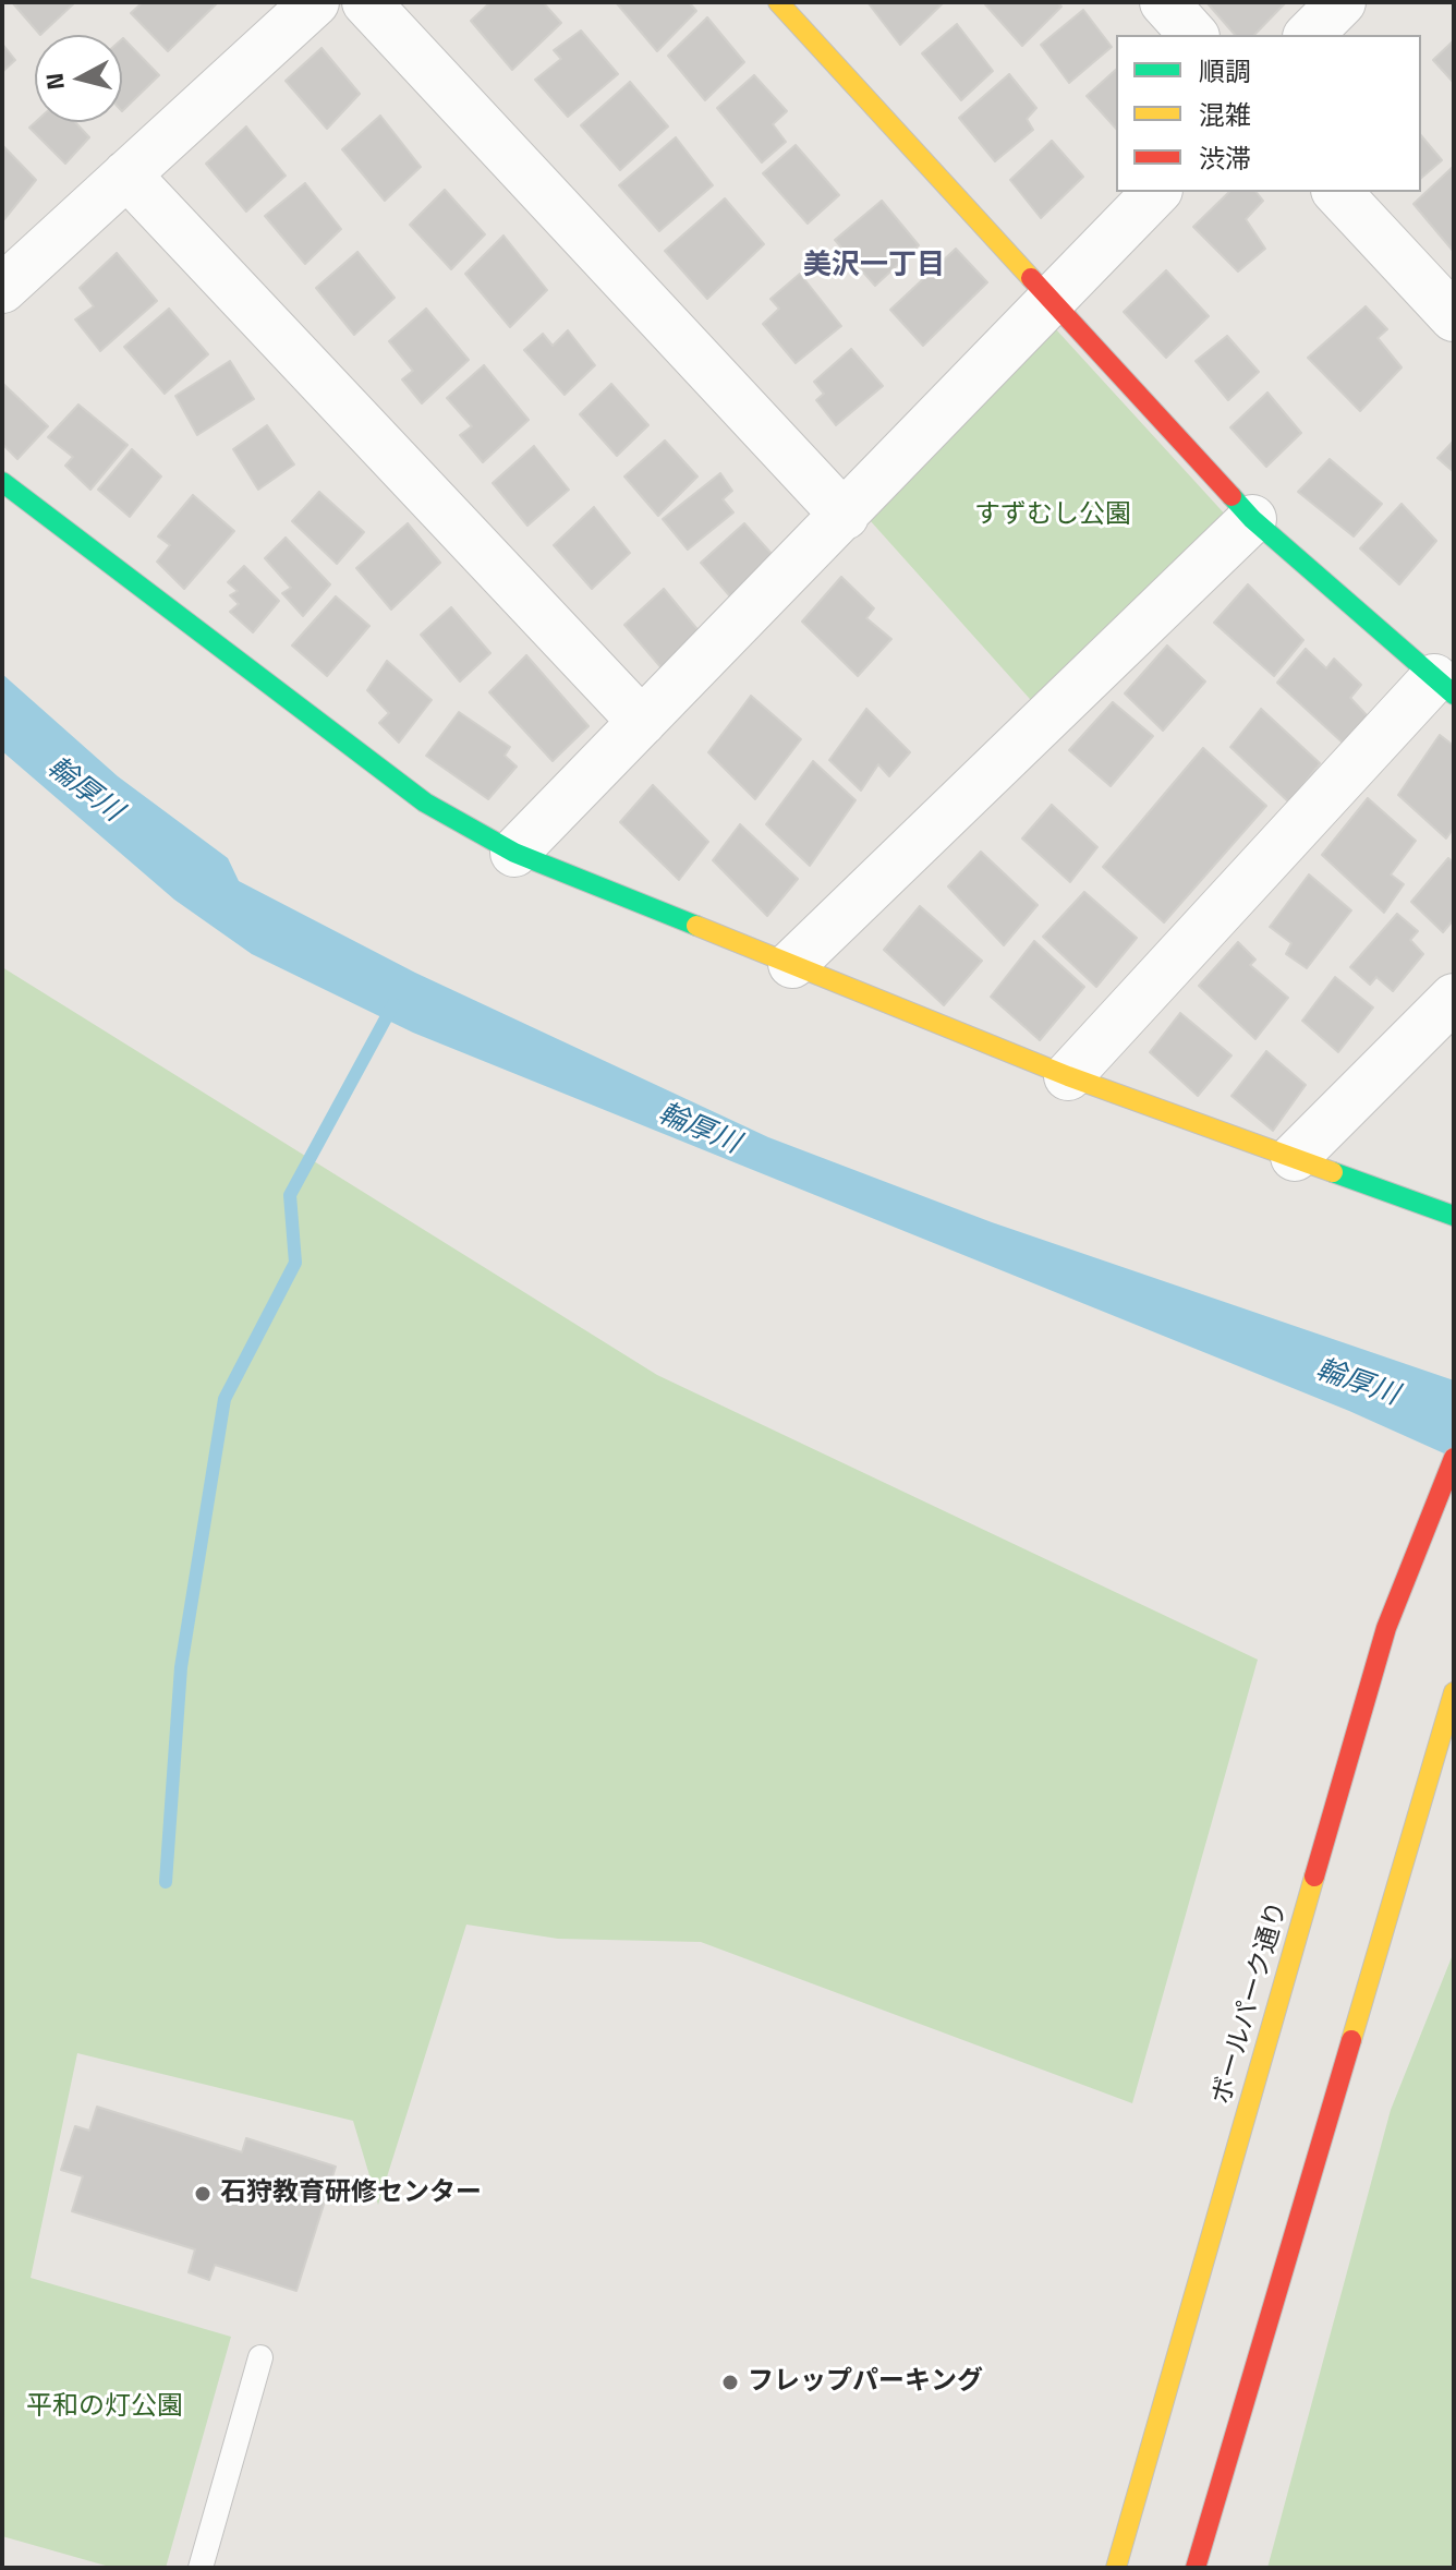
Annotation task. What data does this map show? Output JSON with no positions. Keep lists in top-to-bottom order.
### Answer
{
  "streets": {
    "street": ["ボールパーク通り"]
  },
  "districts": ["美沢一丁目"],
  "water": ["輪厚川"],
  "parks": ["すずむし公園", "平和の灯公園"],
  "places": ["石狩教育研修センター", "フレップパーキング"],
  "legend": ["順調", "混雑", "渋滞"],
  "north": "left"
}
